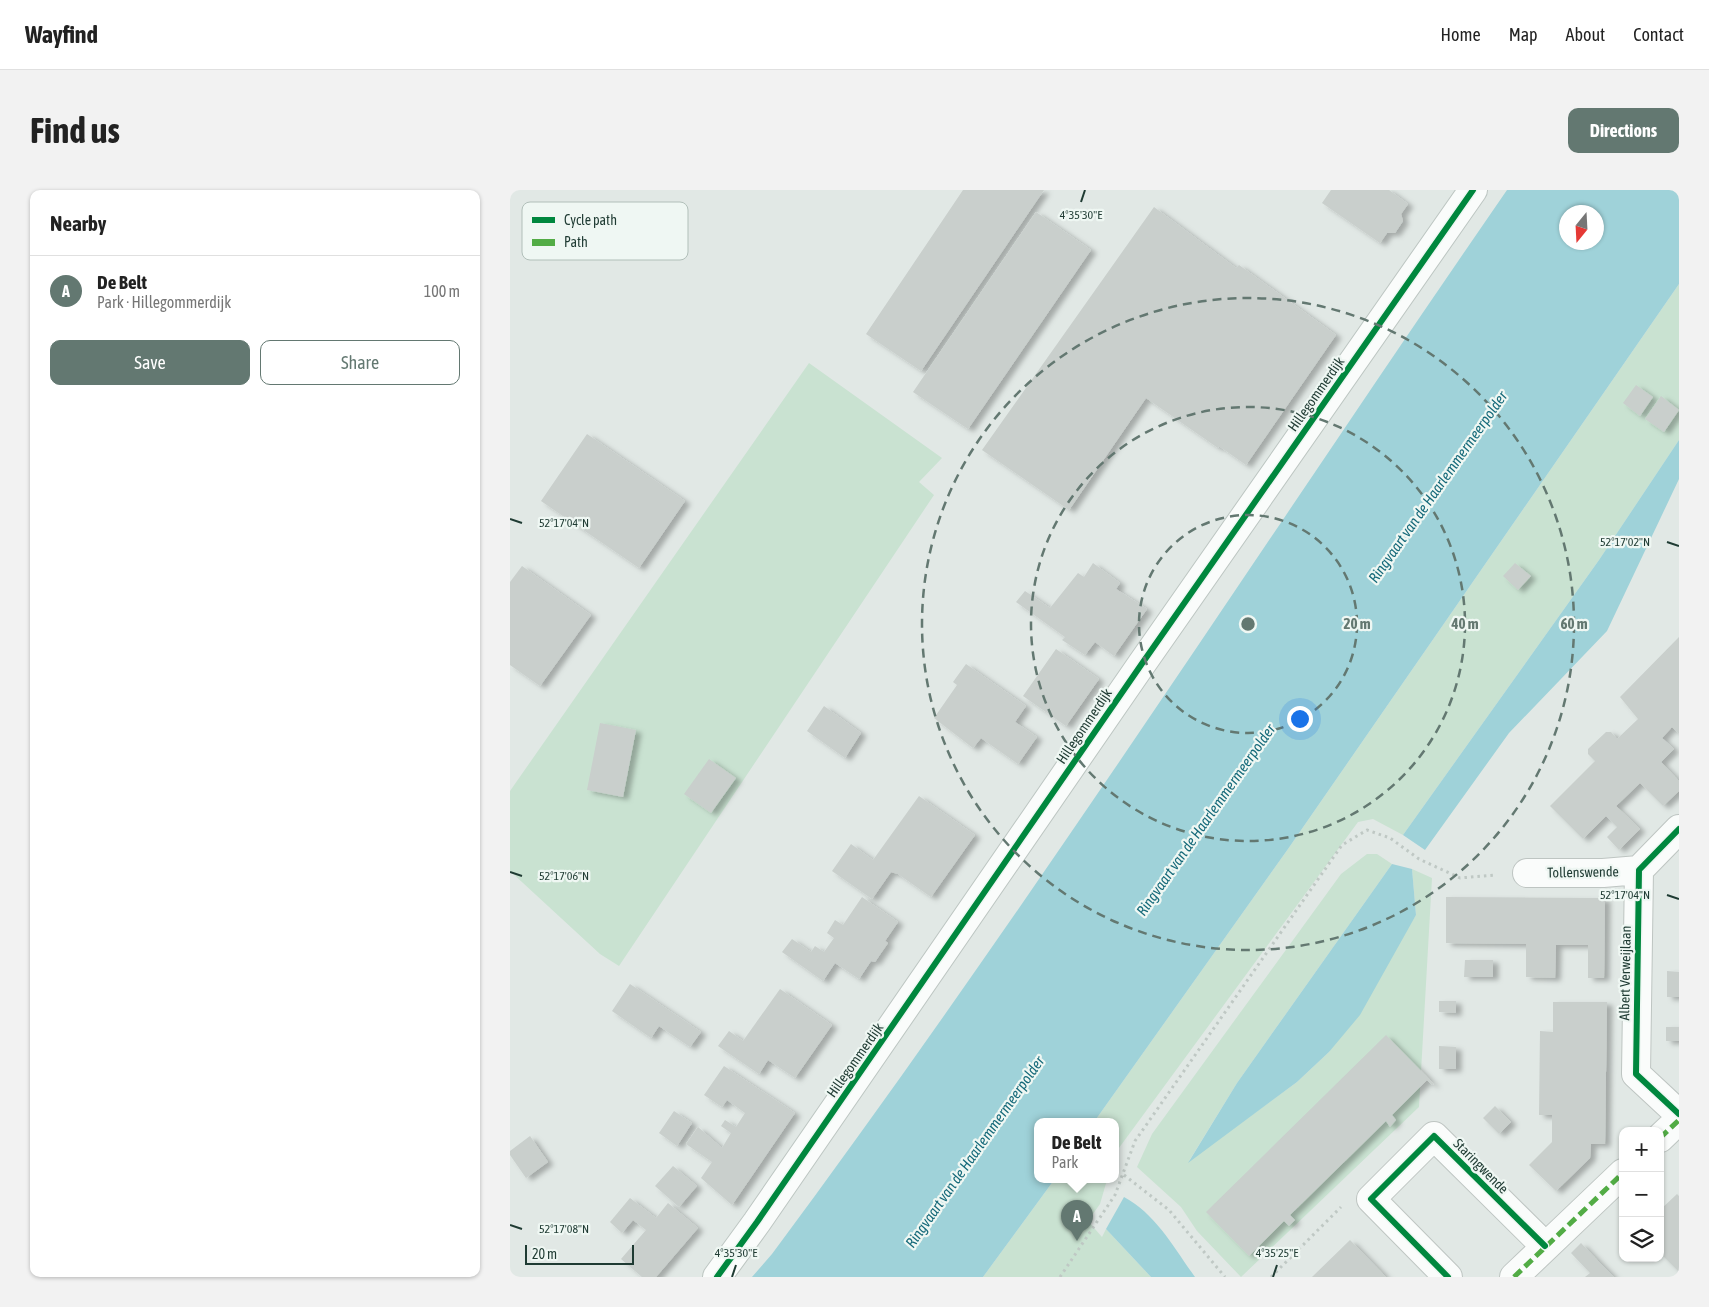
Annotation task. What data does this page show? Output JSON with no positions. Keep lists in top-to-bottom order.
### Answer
{
  "streets": {
    "street": [
      "Hillegommerdijk",
      "Tollenswende",
      "Albert Verweijlaan",
      "Staringwende"
    ]
  },
  "crossings": [
    ["Tollenswende", "Albert Verweijlaan"]
  ],
  "water": ["Ringvaart van de Haarlemmermeerpolder"],
  "legend": ["Cycle path", "Path"],
  "scale_bar": "20 m",
  "north": "bottom",
  "page": {
    "header": "Wayfind",
    "nav": [
      "Home",
      "Map",
      "About",
      "Contact"
    ],
    "buttons": [
      "Directions",
      ["Save", "Share"]
    ],
    "title": "Find us",
    "heading": "Nearby",
    "list": [
      {
        "mark": "A",
        "name": "De Belt",
        "note": "Park · Hillegommerdijk",
        "value": "100 m"
      }
    ],
    "popup": ["De Belt", "Park"],
    "map_buttons": ["+", "−"],
    "pins": "A",
    "scale": "20 m"
  },
  "coordinates": [
    "4°35'30\"E",
    "52°17'04\"N",
    "52°17'02\"N",
    "52°17'06\"N",
    "52°17'08\"N",
    "4°35'25\"E"
  ],
  "rings": ["20 m", "40 m", "60 m"]
}
